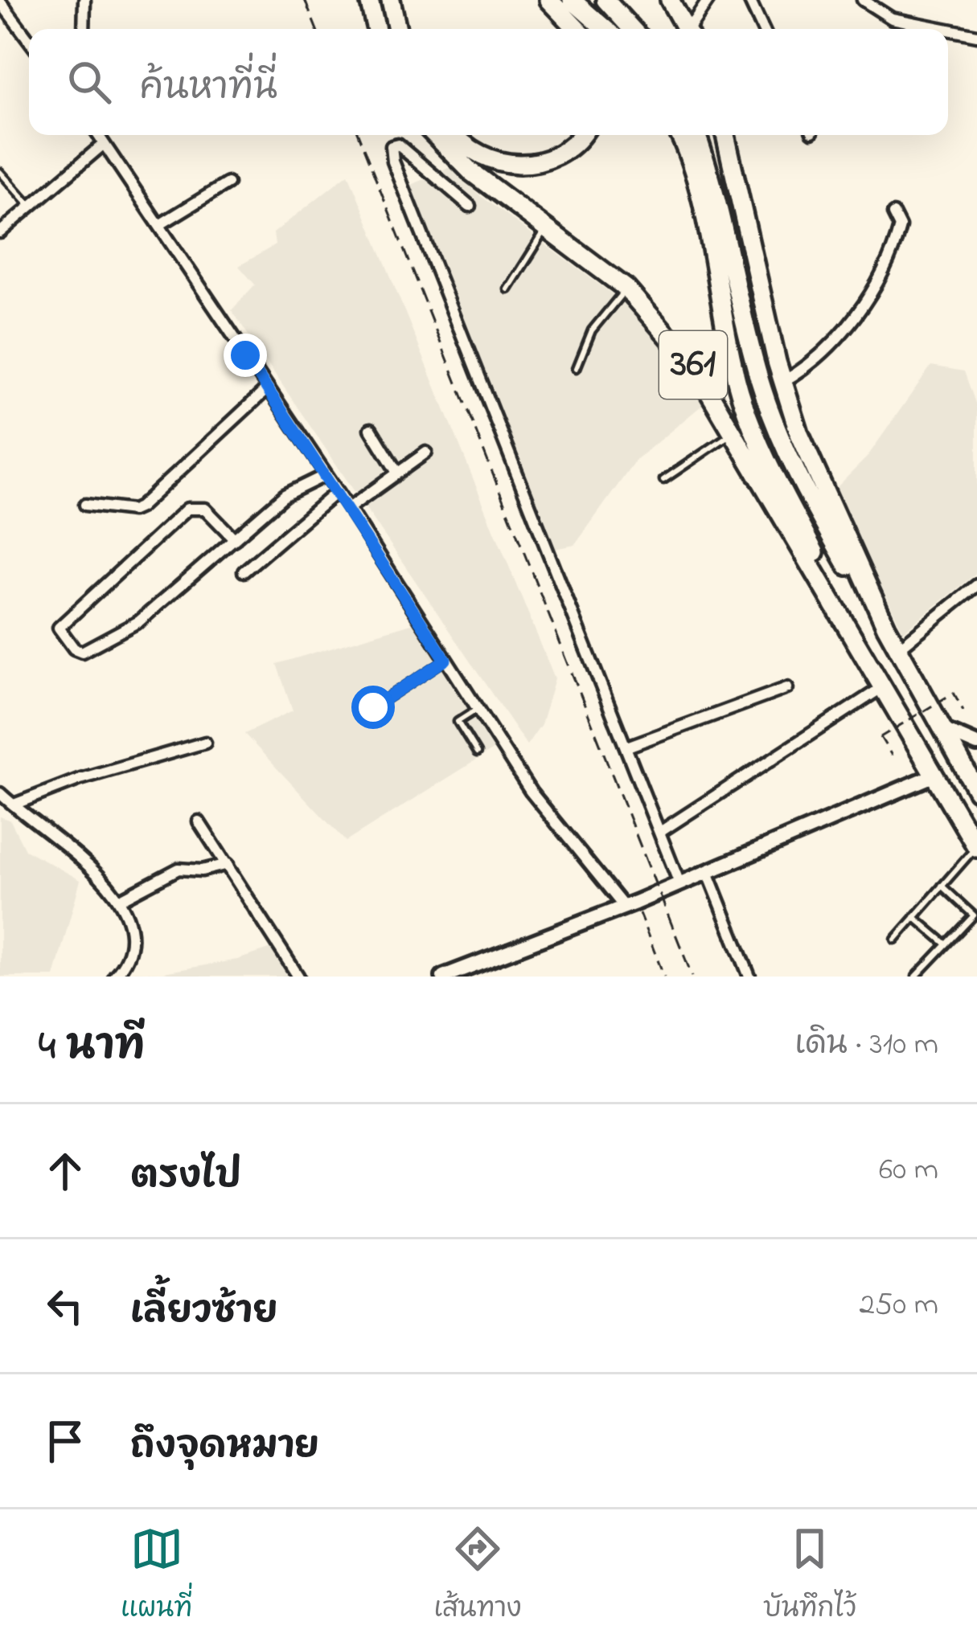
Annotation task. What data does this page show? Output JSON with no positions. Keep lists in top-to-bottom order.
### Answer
{
  "streets": {
    "highway": ["361"]
  },
  "page": {
    "search": "ค้นหาที่นี่",
    "heading": ["4 นาที", "เดิน · 310 m"],
    "list": [
      ["ตรงไป", "60 m"],
      ["เลี้ยวซ้าย", "250 m"],
      "ถึงจุดหมาย"
    ],
    "nav": ["แผนที่", "เส้นทาง", "บันทึกไว้"]
  }
}
